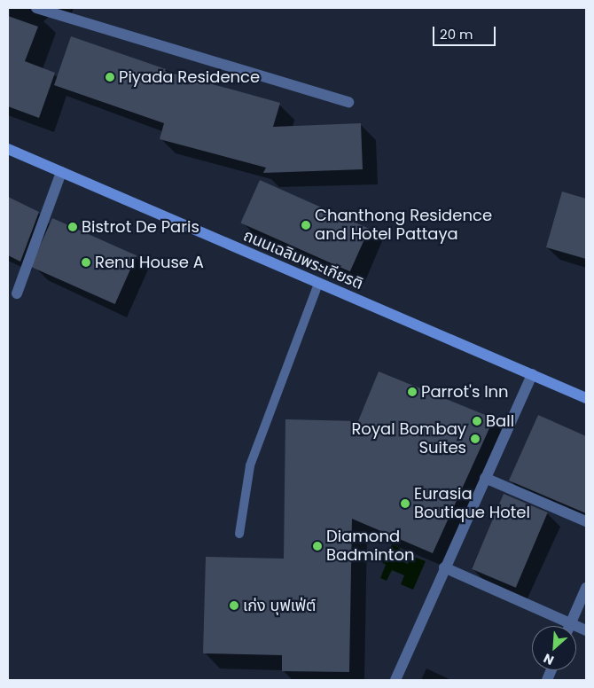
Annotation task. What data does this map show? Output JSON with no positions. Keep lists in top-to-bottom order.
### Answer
{
  "streets": {
    "main road": ["ถนนเฉลิมพระเกียรติ"]
  },
  "places": [
    "Piyada Residence",
    "Chanthong Residence and Hotel Pattaya",
    "Bistrot De Paris",
    "Renu House A",
    "Parrot's Inn",
    "Ball",
    "Royal Bombay Suites",
    "Eurasia Boutique Hotel",
    "Diamond Badminton",
    "เก่ง บุฟเฟ่ต์"
  ],
  "scale_bar": "20 m",
  "north": "bottom left"
}
